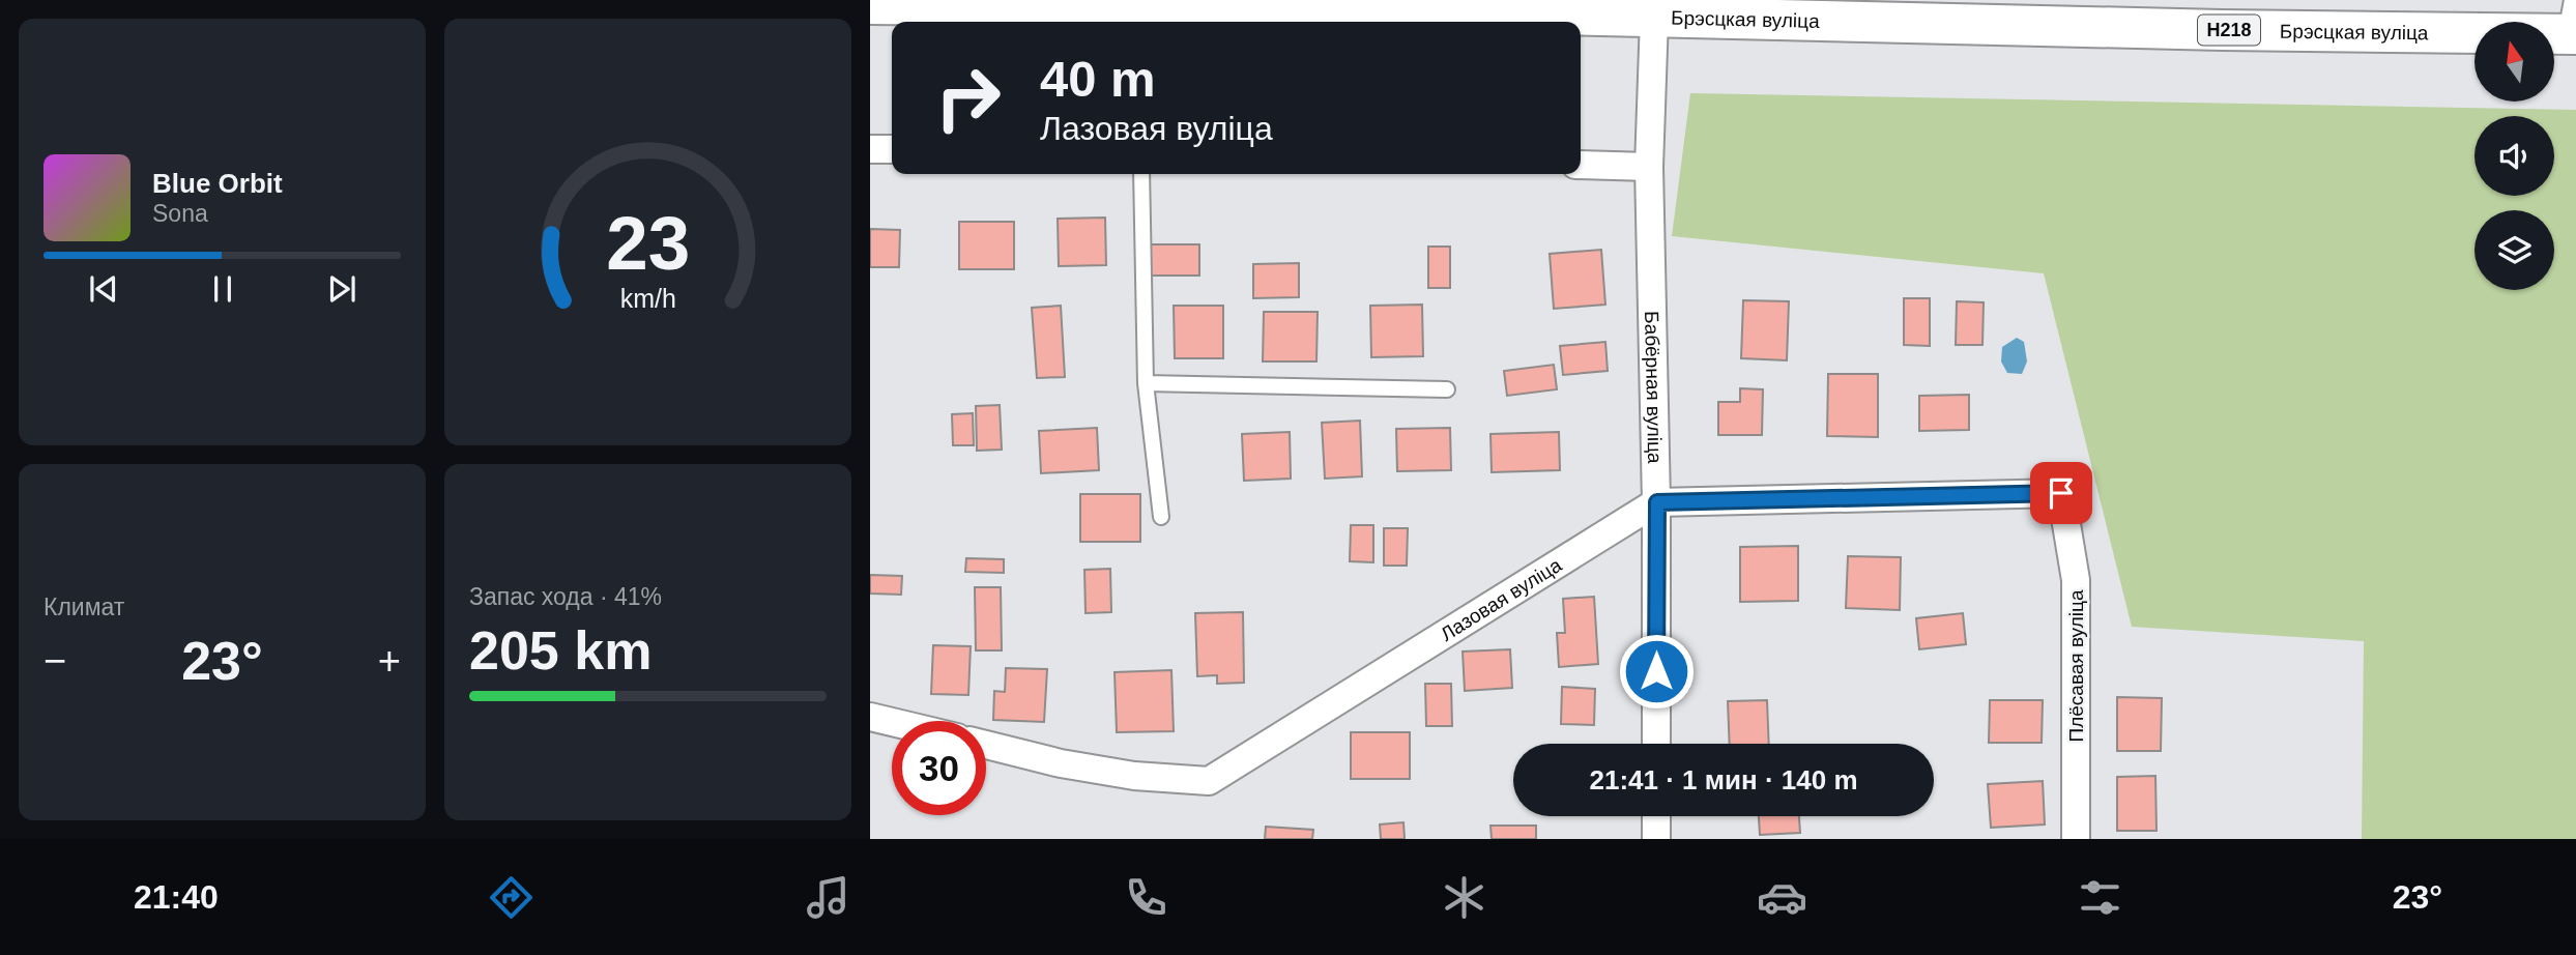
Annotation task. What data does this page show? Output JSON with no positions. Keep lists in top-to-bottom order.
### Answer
{
  "streets": {
    "main road": ["Брэсцкая вуліца", "Н218"],
    "street": ["Бабёрная вуліца", "Лазовая вуліца", "Плёсавая вуліца"]
  },
  "crossings": [
    ["Брэсцкая вуліца", "Бабёрная вуліца"],
    ["Бабёрная вуліца", "Лазовая вуліца"],
    ["Бабёрная вуліца", "Плёсавая вуліца"],
    ["Лазовая вуліца", "Плёсавая вуліца"]
  ],
  "north": "top",
  "page": {
    "turn": ["40 m", "Лазовая вуліца"],
    "song": ["Blue Orbit", "Sona"],
    "tile": [
      "Климат",
      ["Запас хода · 41%", "205 km"]
    ],
    "heat": ["−", "23°", "+"],
    "limit": "30",
    "trip": "21:41 · 1 мин · 140 m",
    "tabs": ["21:40", "23°"],
    "gauge": ["23", "km/h"]
  }
}
